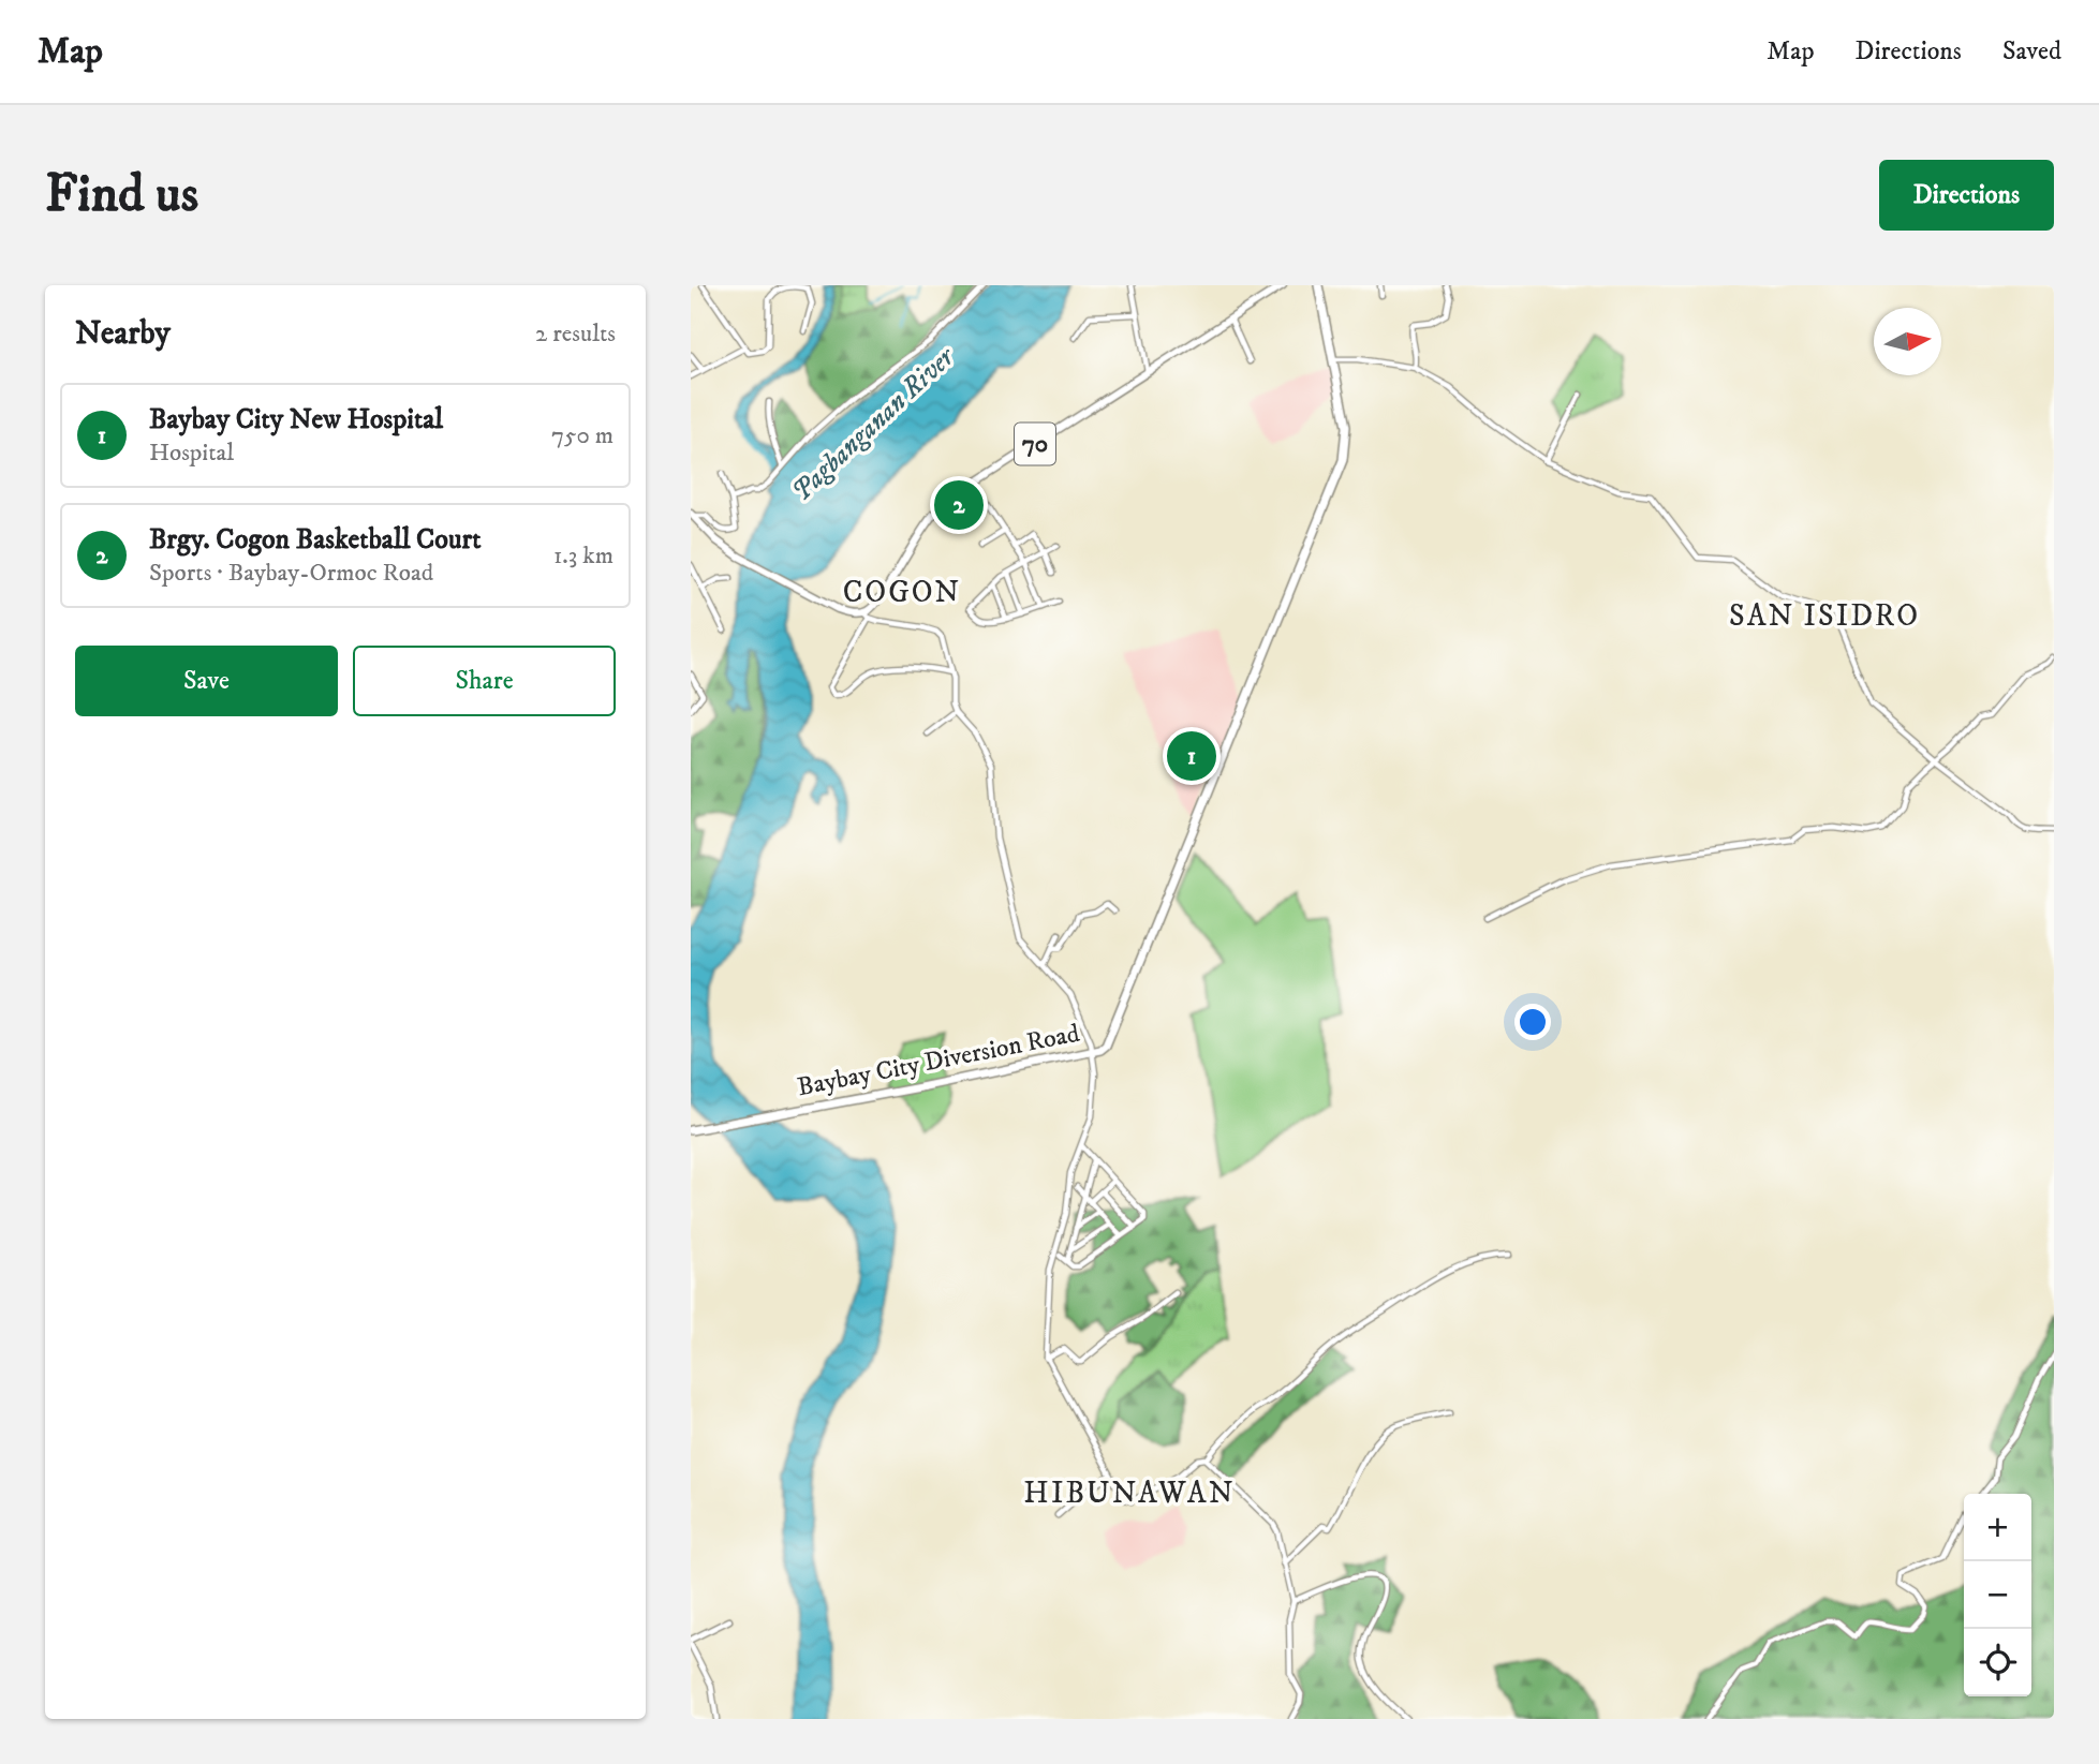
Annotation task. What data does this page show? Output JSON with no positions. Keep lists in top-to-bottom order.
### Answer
{
  "streets": {
    "highway": ["Baybay City Diversion Road"],
    "main road": ["70"]
  },
  "districts": ["COGON", "SAN ISIDRO", "HIBUNAWAN"],
  "water": ["Pagbanganan River"],
  "north": "right",
  "page": {
    "header": "Map",
    "nav": ["Map", "Directions", "Saved"],
    "buttons": [
      "Directions",
      ["Save", "Share"]
    ],
    "title": "Find us",
    "heading": ["Nearby", "2 results"],
    "list": [
      {
        "mark": "1",
        "name": "Baybay City New Hospital",
        "note": "Hospital",
        "value": "750 m"
      },
      {
        "mark": "2",
        "name": "Brgy. Cogon Basketball Court",
        "note": "Sports · Baybay-Ormoc Road",
        "value": "1.3 km"
      }
    ],
    "pins": ["2", "1"],
    "map_buttons": ["+", "−"]
  }
}
